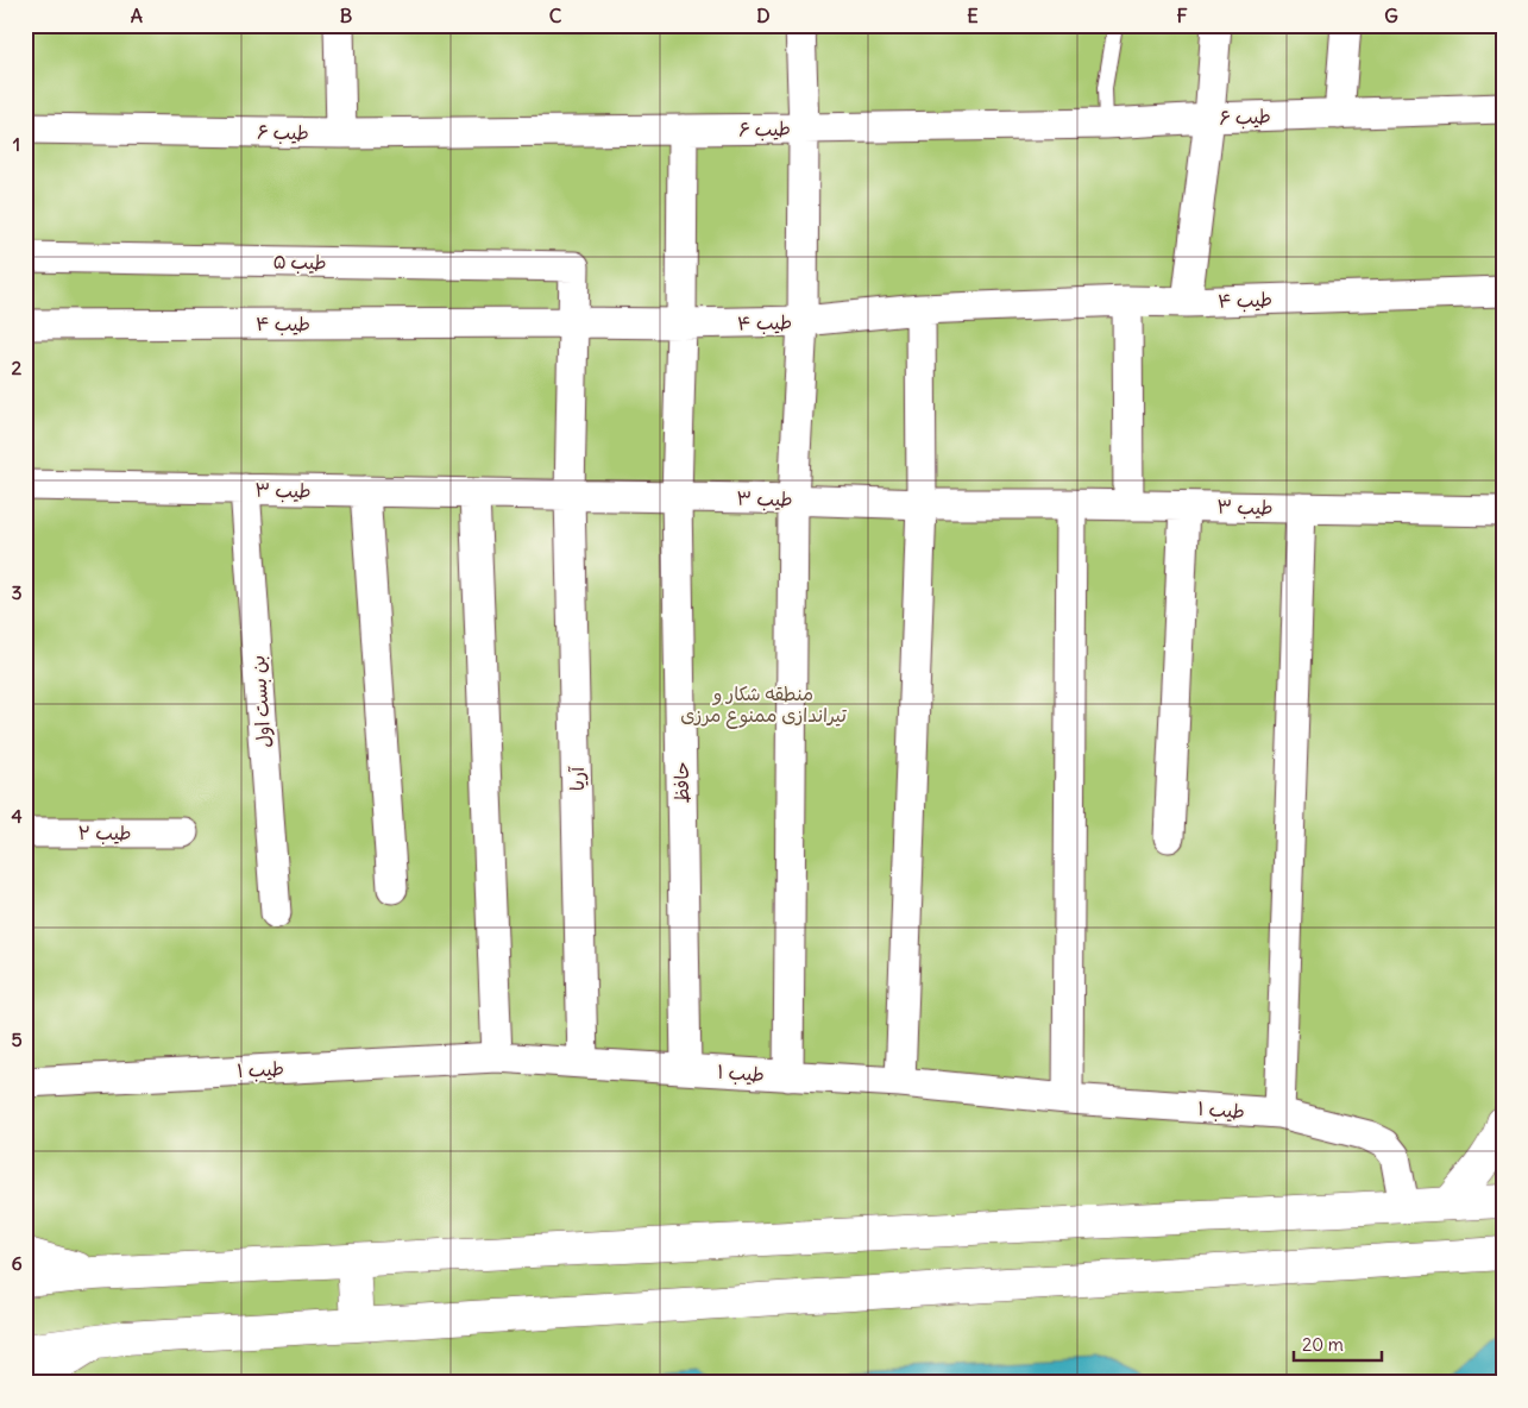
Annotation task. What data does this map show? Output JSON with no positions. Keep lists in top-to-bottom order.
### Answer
{
  "streets": {
    "street": [
      "طیب ۶",
      "طیب ۵",
      "طیب ۴",
      "طیب ۳",
      "بن بست اول",
      "آریا",
      "حافظ",
      "طیب ۲",
      "طیب ۱"
    ]
  },
  "crossings": [
    ["طیب ۶", "حافظ"],
    ["طیب ۵", "آریا"],
    ["طیب ۴", "آریا"],
    ["طیب ۴", "حافظ"],
    ["طیب ۳", "بن بست اول"],
    ["طیب ۳", "آریا"],
    ["طیب ۳", "حافظ"],
    ["آریا", "طیب ۱"],
    ["حافظ", "طیب ۱"]
  ],
  "parks": ["منطقه شکار و تیراندازی ممنوع مرزی"],
  "scale_bar": "20 m",
  "grid": {
    "columns": [
      "A",
      "B",
      "C",
      "D",
      "E",
      "F",
      "G"
    ],
    "rows": [
      "1",
      "2",
      "3",
      "4",
      "5",
      "6"
    ]
  }
}
